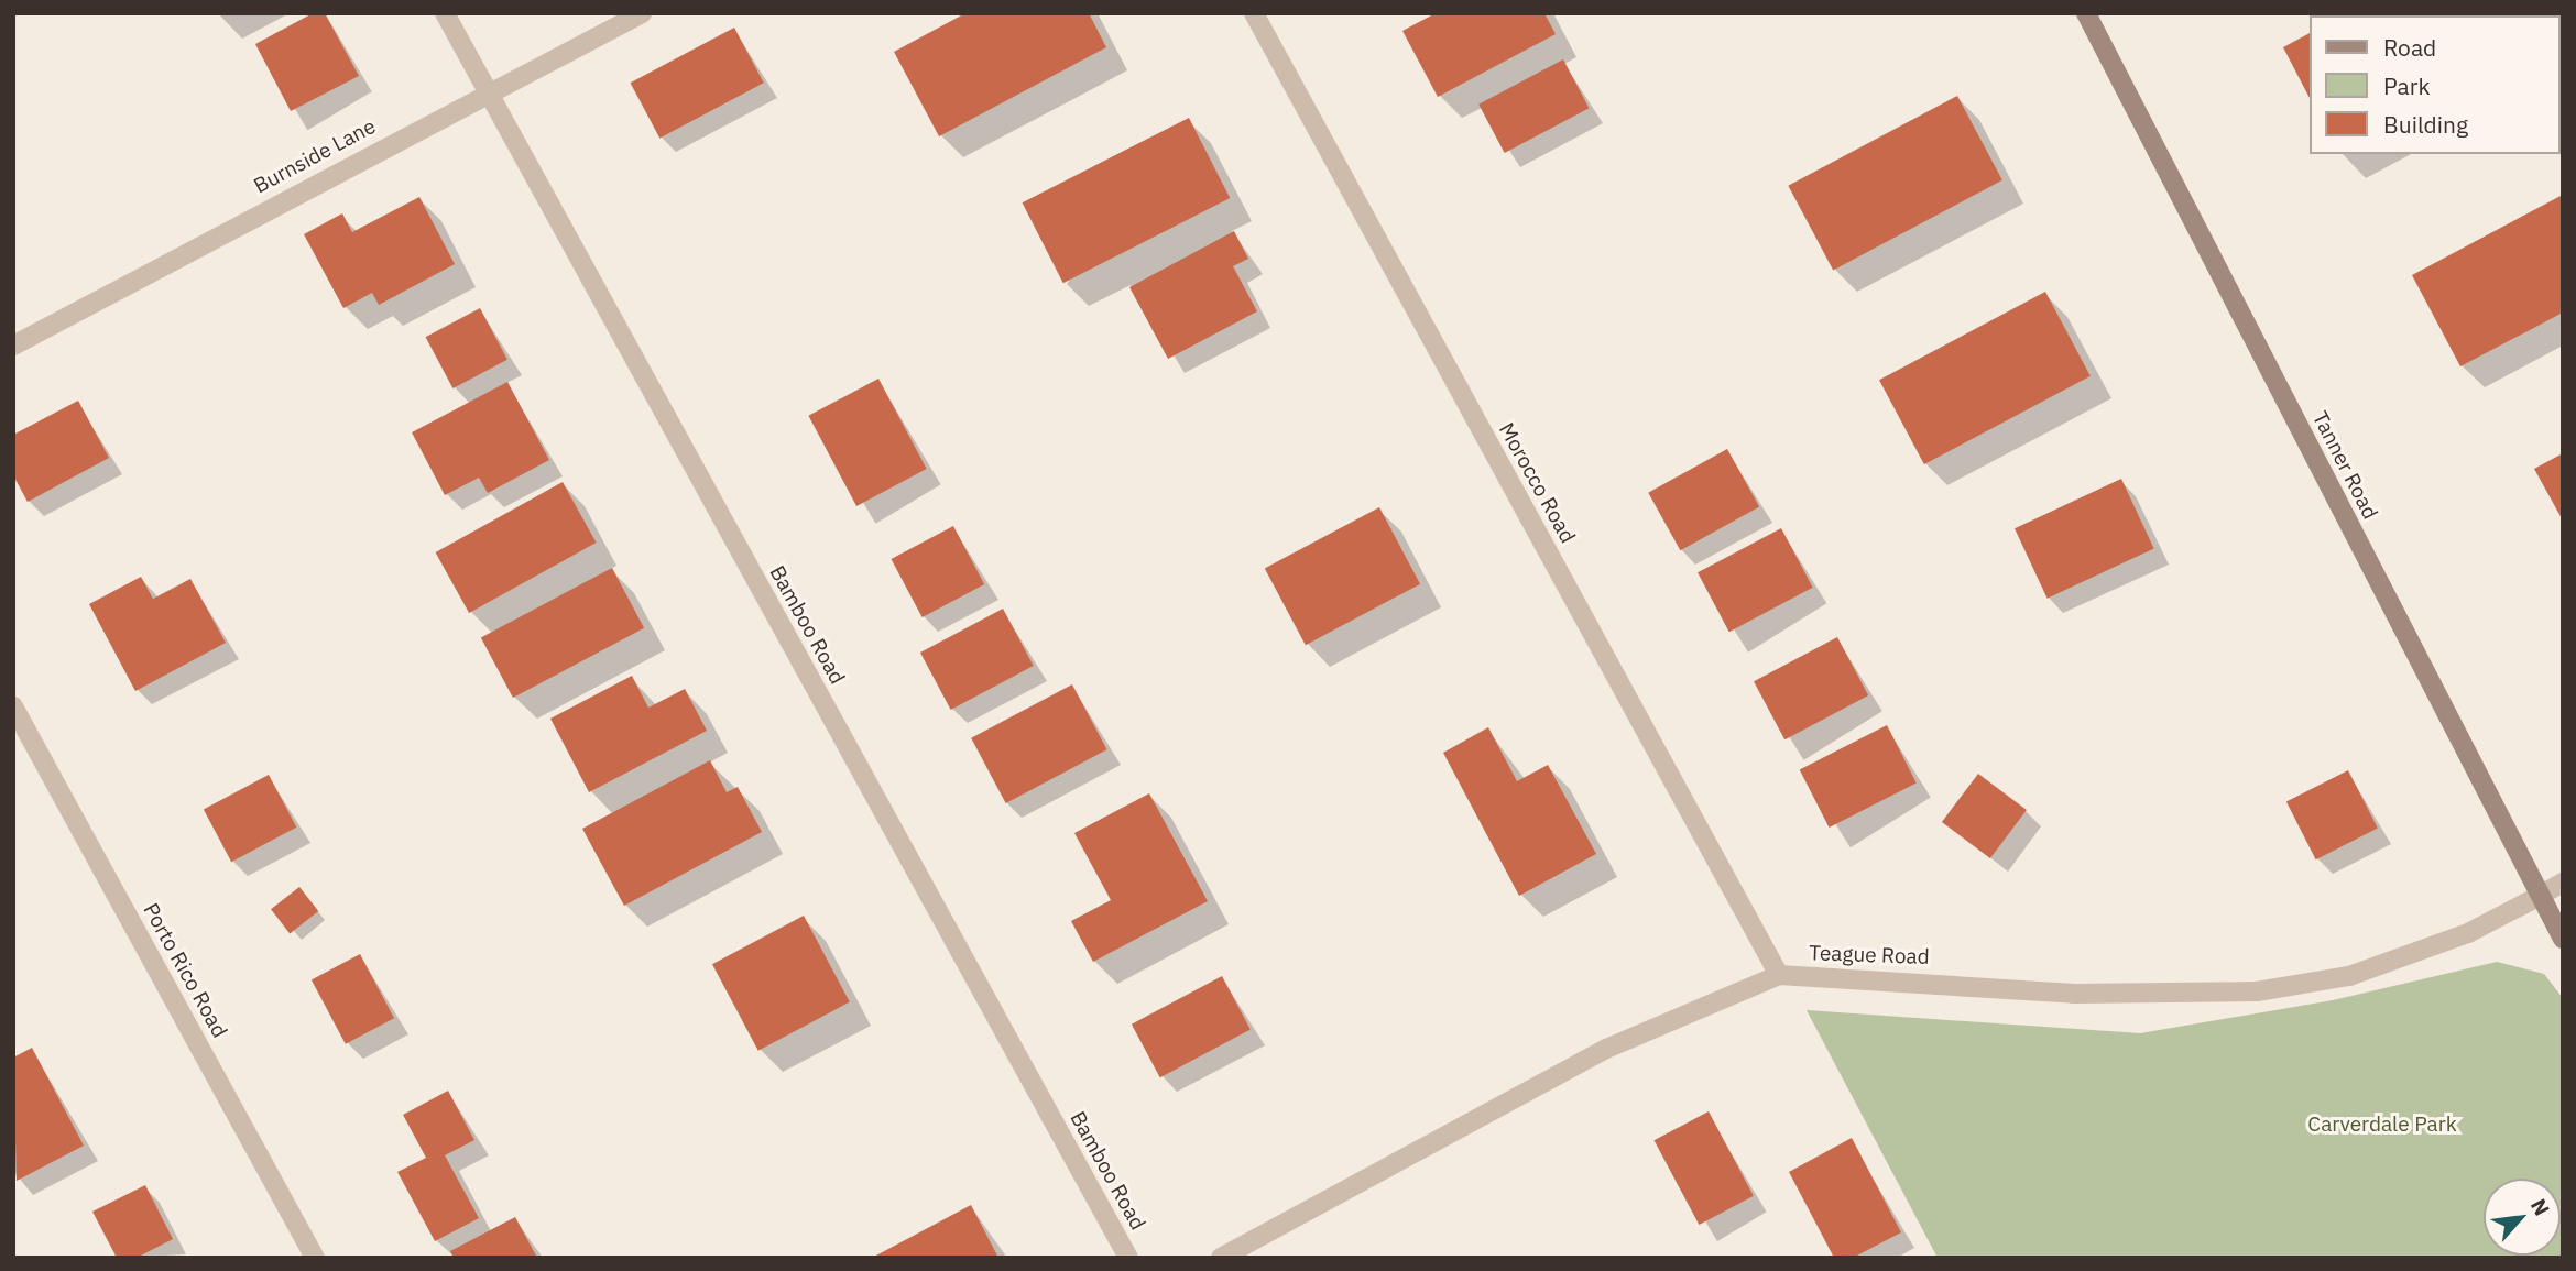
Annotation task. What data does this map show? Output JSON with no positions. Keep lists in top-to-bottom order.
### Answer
{
  "streets": {
    "main road": ["Tanner Road"],
    "street": [
      "Burnside Lane",
      "Morocco Road",
      "Bamboo Road",
      "Teague Road",
      "Porto Rico Road"
    ]
  },
  "crossings": [
    ["Burnside Lane", "Bamboo Road"],
    ["Tanner Road", "Teague Road"],
    ["Morocco Road", "Teague Road"]
  ],
  "parks": ["Carverdale Park"],
  "legend": ["Road", "Park", "Building"],
  "north": "top right"
}
